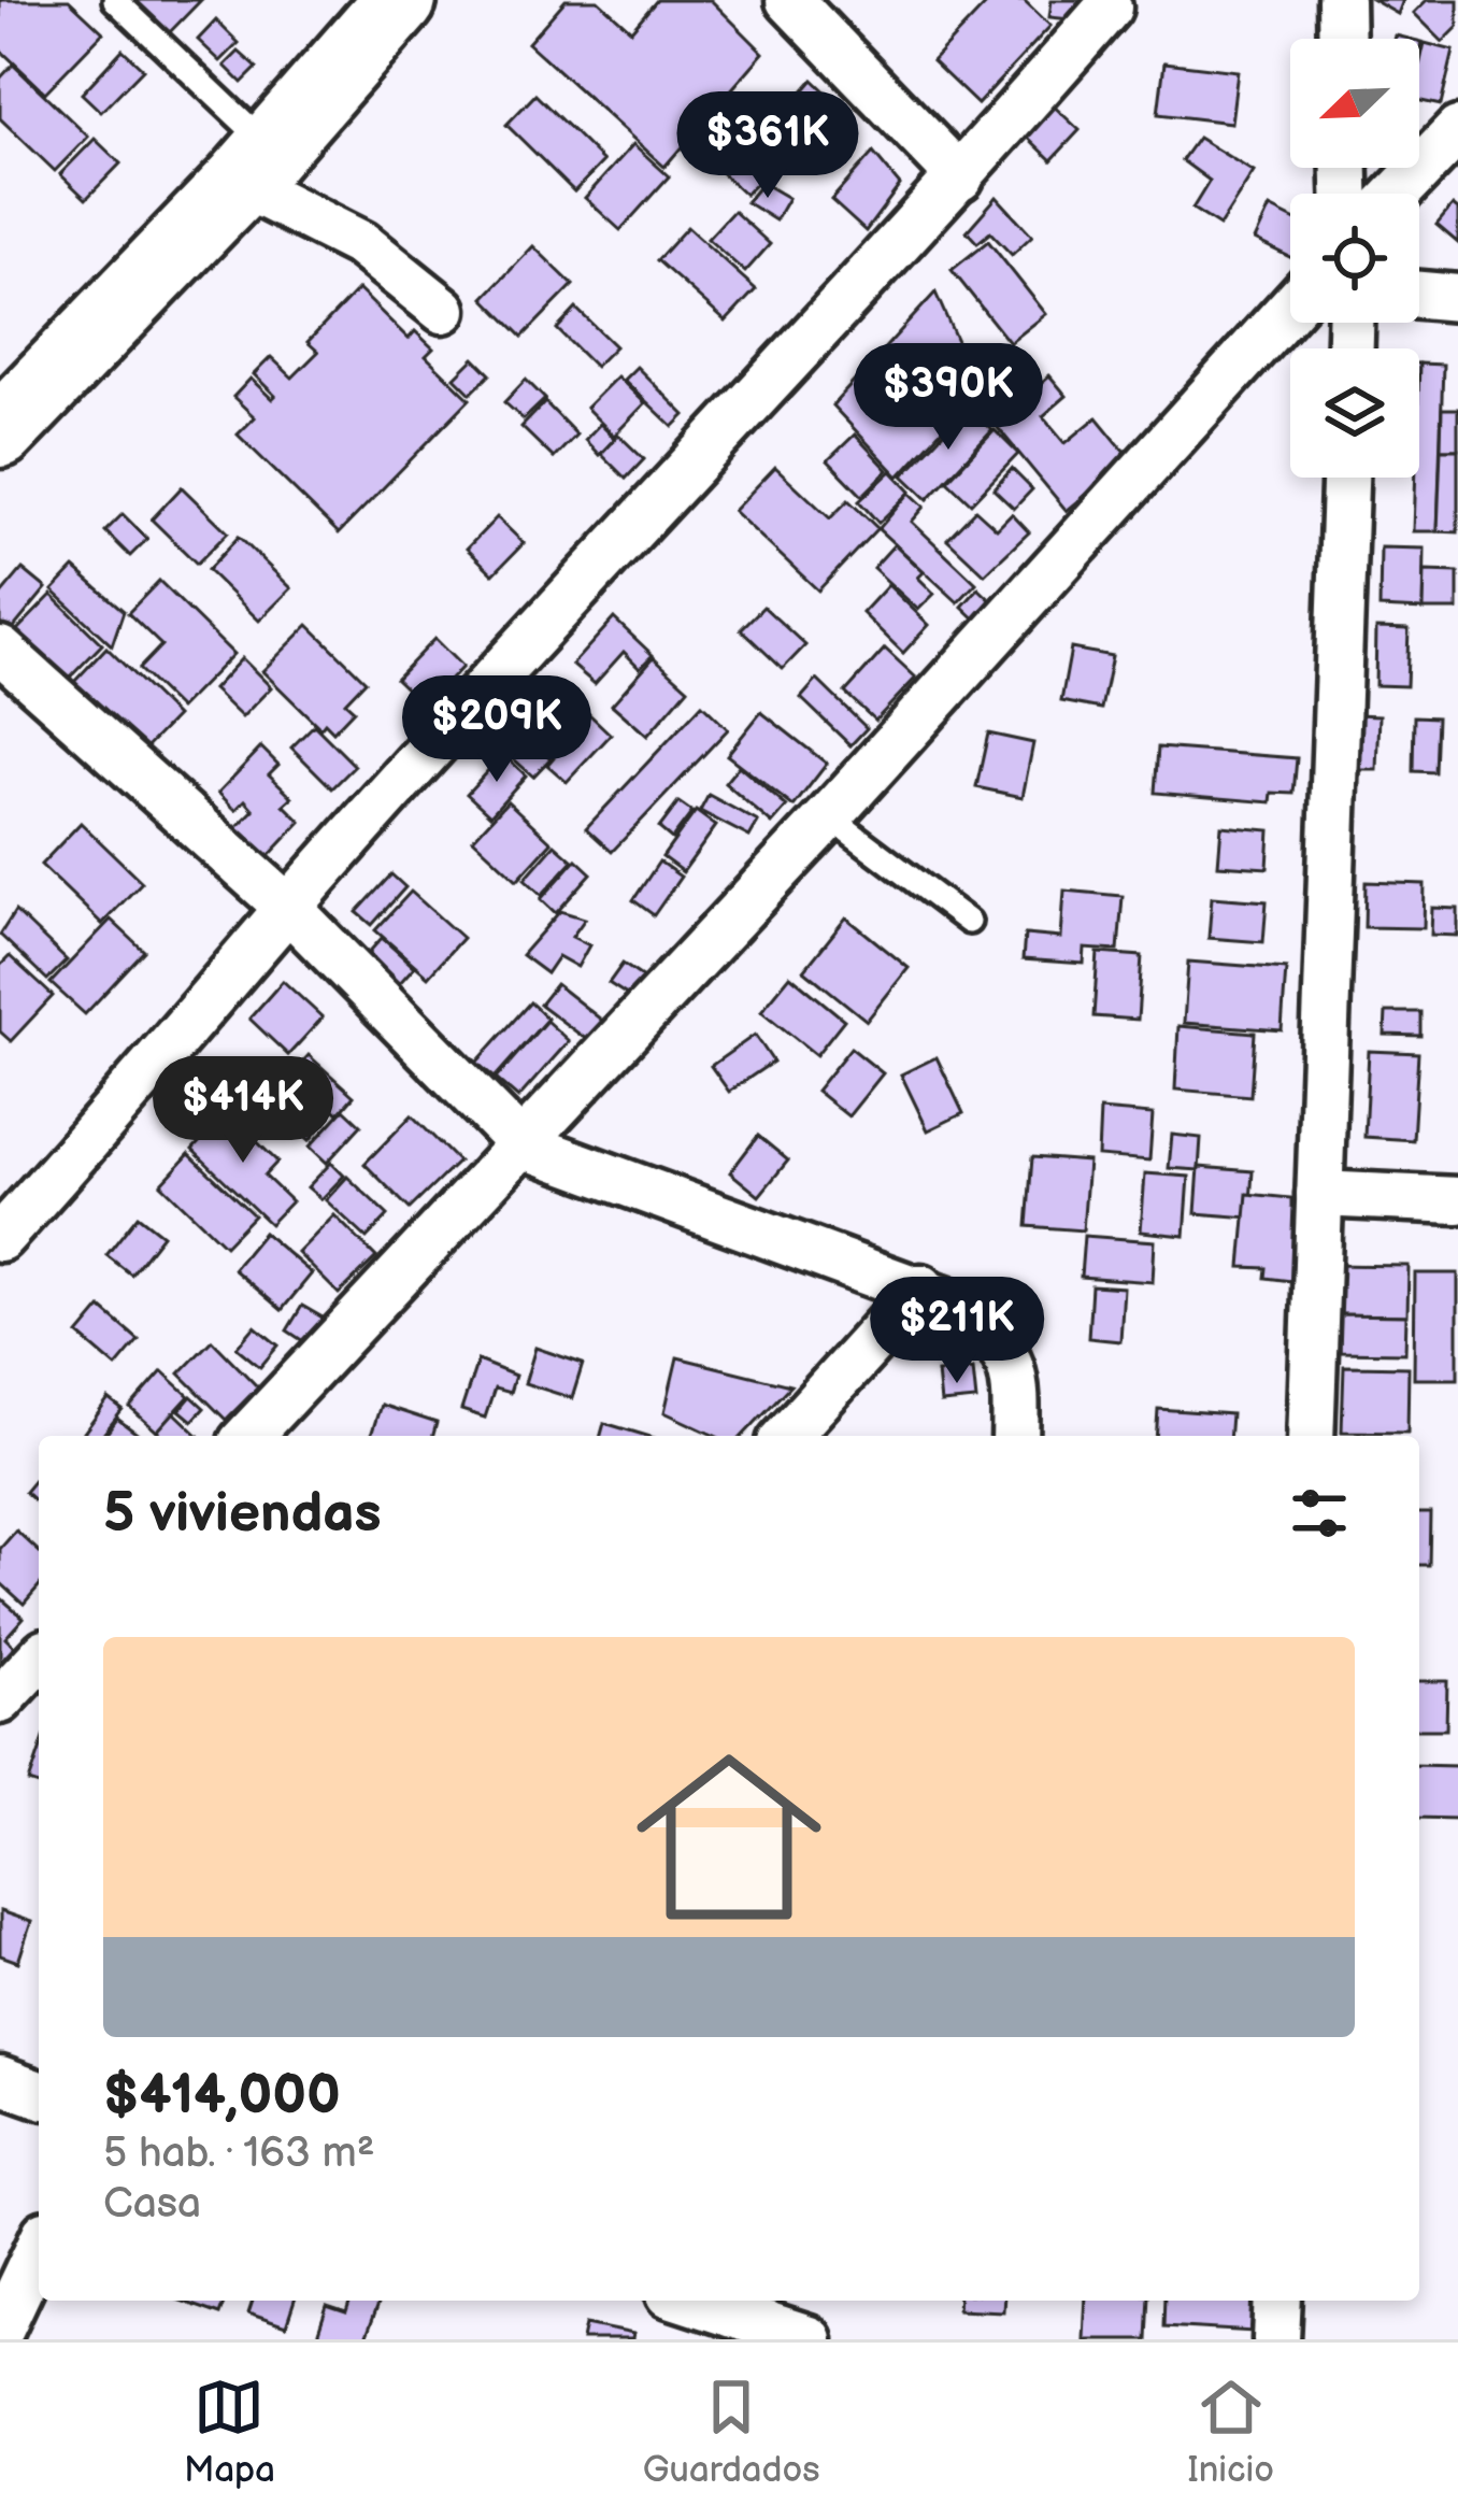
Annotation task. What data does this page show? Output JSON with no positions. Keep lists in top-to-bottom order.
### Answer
{
  "north": "bottom left",
  "page": {
    "price": [
      "$361K",
      "$390K",
      "$209K",
      "$414K",
      "$211K"
    ],
    "heading": "5 viviendas",
    "list": [
      {
        "name": "$414,000",
        "note": "5 hab. · 163 m² · Casa"
      }
    ],
    "tabs": ["Mapa", "Guardados", "Inicio"]
  }
}
